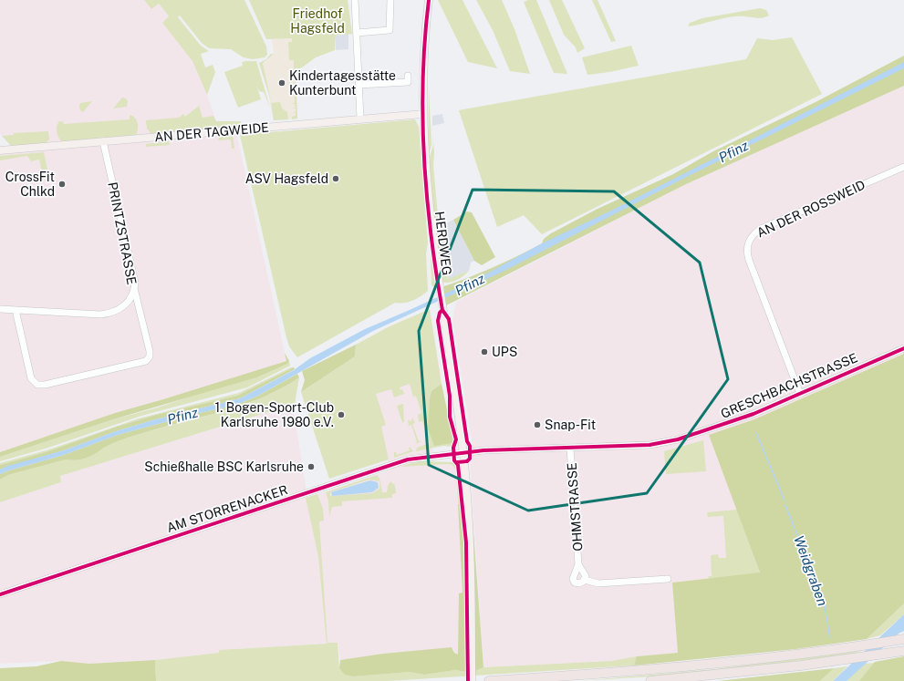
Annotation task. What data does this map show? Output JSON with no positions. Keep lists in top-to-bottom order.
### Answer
{
  "streets": {
    "main road": ["AN DER TAGWEIDE", "HERDWEG"],
    "street": [
      "AN DER ROSSWEID",
      "PRINTZSTRASSE",
      "GRESCHBACHSTRASSE",
      "OHMSTRASSE",
      "AM STORRENACKER"
    ]
  },
  "crossings": [
    ["AN DER TAGWEIDE", "PRINTZSTRASSE"],
    ["AN DER TAGWEIDE", "HERDWEG"],
    ["AN DER ROSSWEID", "GRESCHBACHSTRASSE"],
    ["HERDWEG", "GRESCHBACHSTRASSE"],
    ["HERDWEG", "AM STORRENACKER"],
    ["GRESCHBACHSTRASSE", "OHMSTRASSE"],
    ["GRESCHBACHSTRASSE", "AM STORRENACKER"]
  ],
  "water": ["Pfinz", "Weidgraben"],
  "parks": ["Friedhof Hagsfeld"],
  "places": [
    "Kindertagesstätte Kunterbunt",
    "ASV Hagsfeld",
    "CrossFit Chlkd",
    "UPS",
    "1. Bogen-Sport-Club Karlsruhe 1980 e.V.",
    "Snap-Fit",
    "Schießhalle BSC Karlsruhe"
  ]
}
